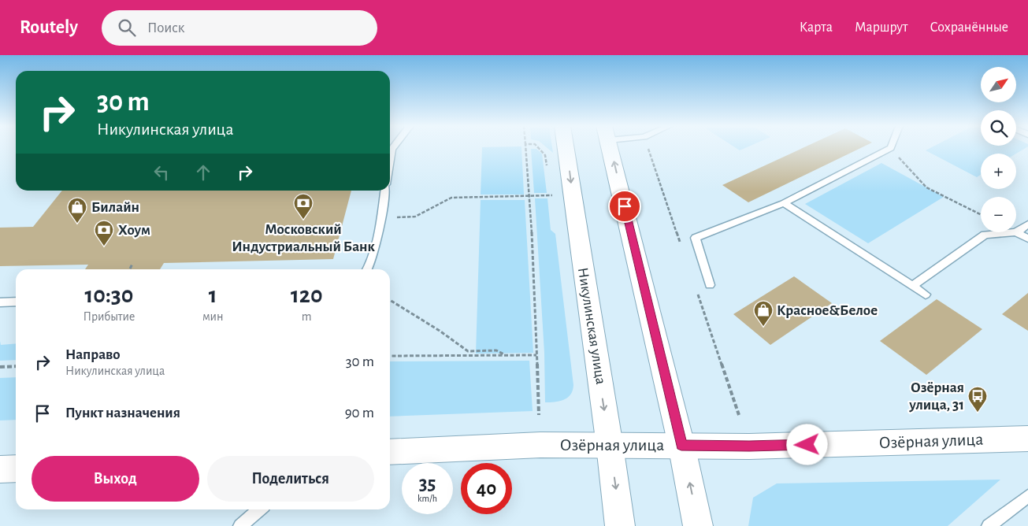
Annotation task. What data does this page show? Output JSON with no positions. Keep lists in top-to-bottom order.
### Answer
{
  "streets": {
    "main road": ["Никулинская улица", "Озёрная улица"]
  },
  "crossings": [
    ["Никулинская улица", "Озёрная улица"]
  ],
  "places": {
    "bank": ["Московский Индустриальный Банк", "Хоум"],
    "shop": ["Билайн", "Красное&Белое"],
    "bus stop": ["Озёрная улица, 31"]
  },
  "north": "top right",
  "page": {
    "header": "Routely",
    "search": "Поиск",
    "nav": ["Карта", "Маршрут", "Сохранённые"],
    "map_buttons": ["+", "−"],
    "turn": ["30 m", "Никулинская улица"],
    "eta": [
      "10:30",
      "Прибытие",
      "1",
      "мин",
      "120",
      "m"
    ],
    "list": [
      {
        "name": "Направо",
        "note": "Никулинская улица",
        "value": "30 m"
      },
      {
        "name": "Пункт назначения",
        "value": "90 m"
      }
    ],
    "buttons": ["Выход", "Поделиться"],
    "speed": "35 km/h",
    "limit": "40"
  }
}
